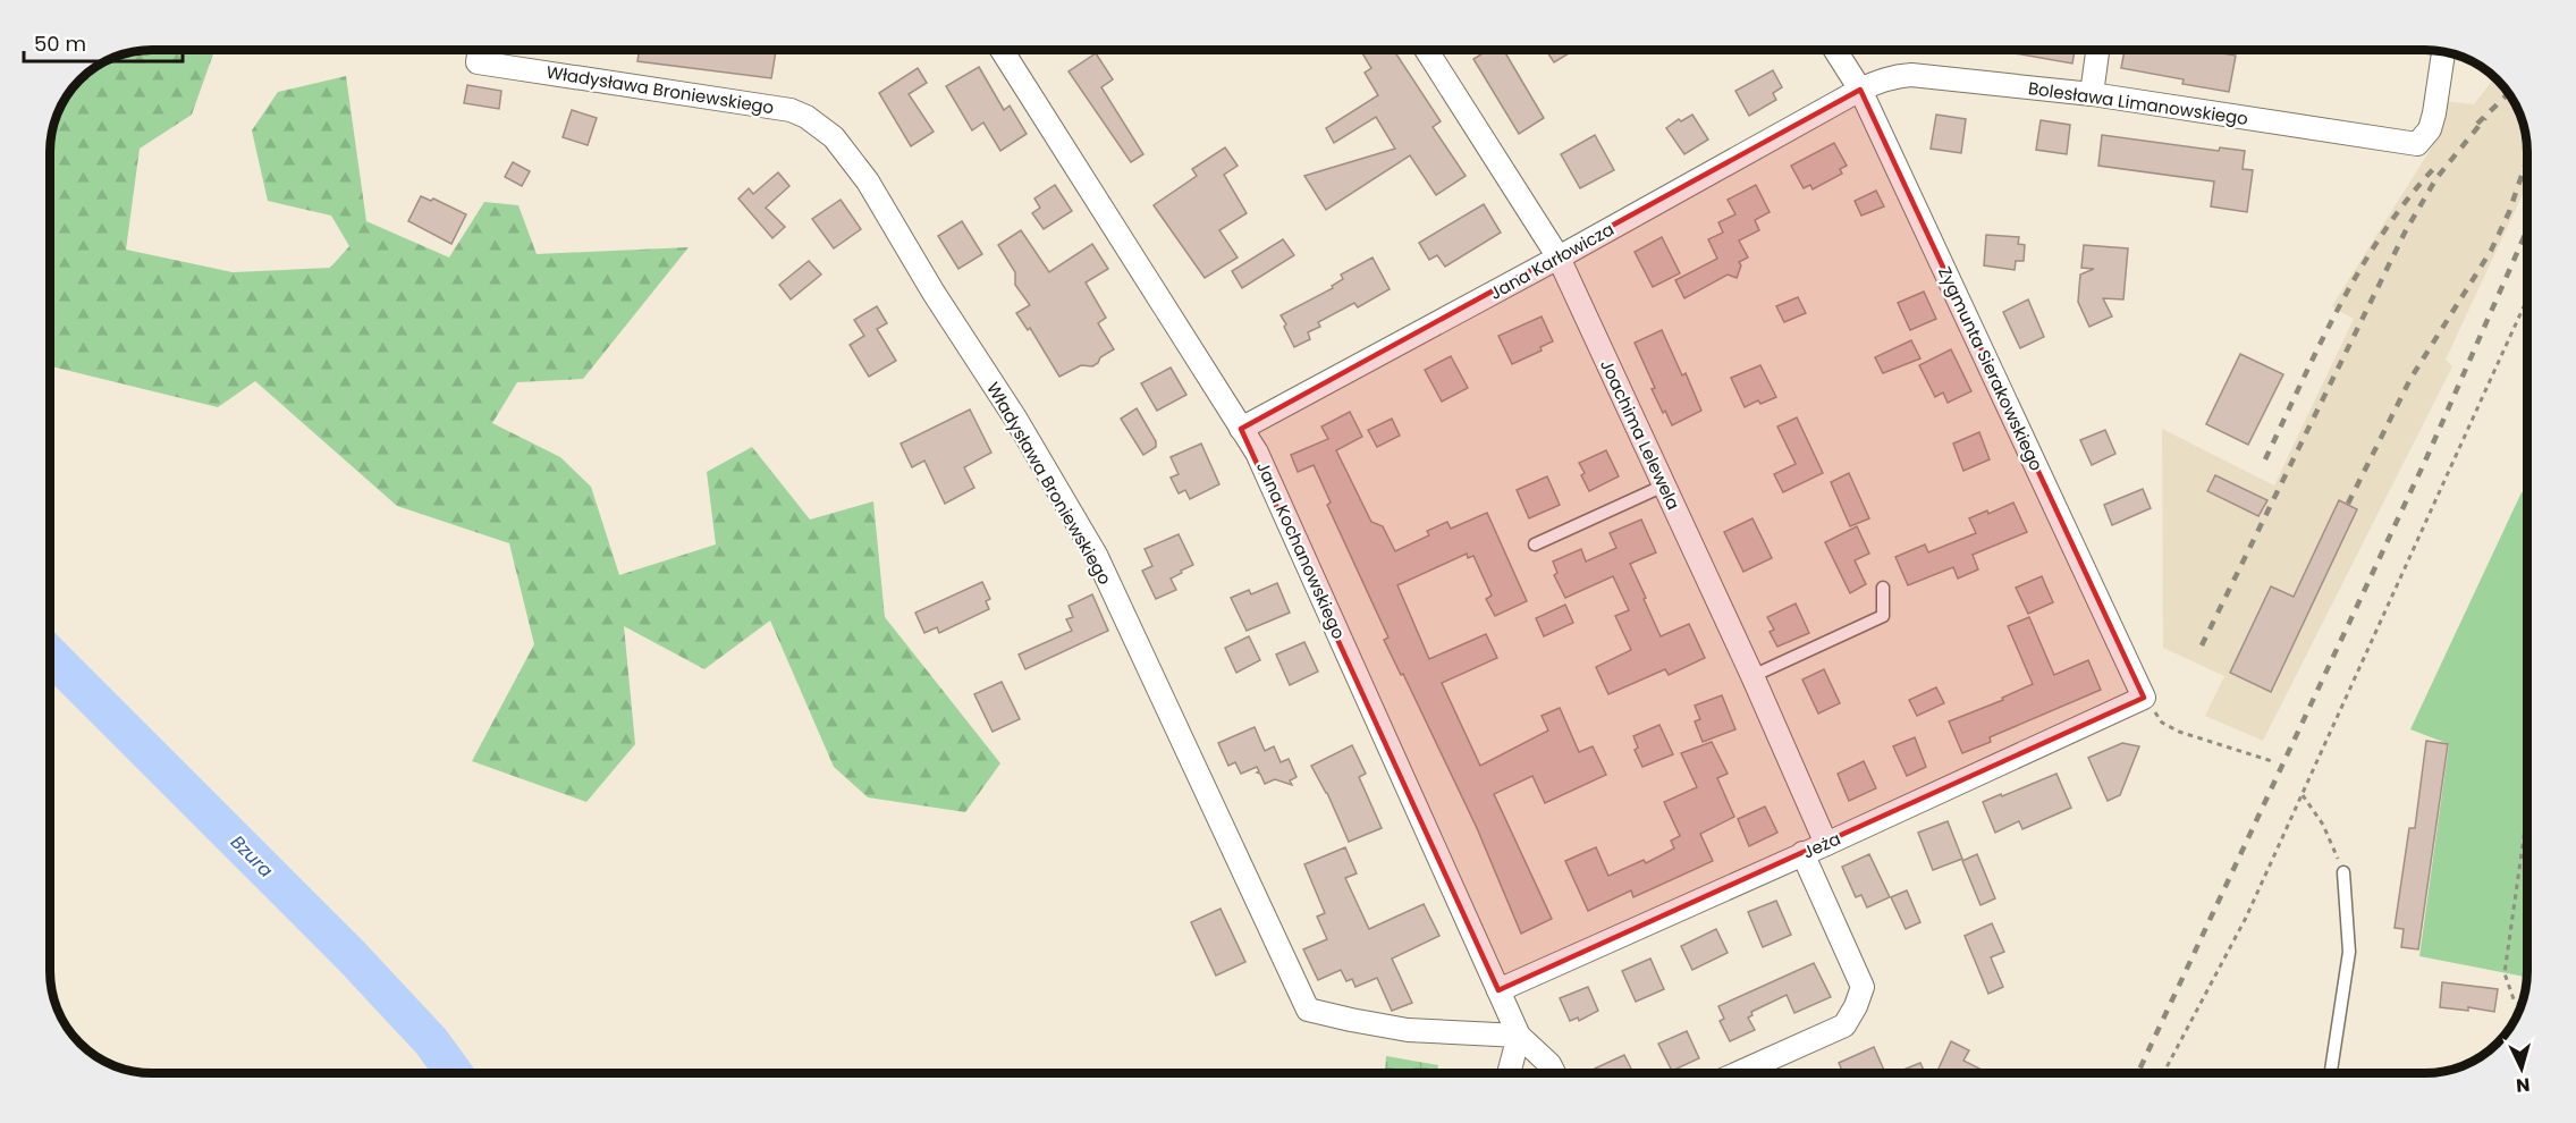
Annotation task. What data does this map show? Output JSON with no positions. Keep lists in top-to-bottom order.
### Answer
{
  "streets": {
    "street": [
      "Władysława Broniewskiego",
      "Bolesława Limanowskiego",
      "Jana Karłowicza",
      "Zygmunta Sierakowskiego",
      "Joachima Lelewela",
      "Jana Kochanowskiego",
      "Jeża"
    ]
  },
  "crossings": [
    ["Władysława Broniewskiego", "Jana Kochanowskiego"],
    ["Bolesława Limanowskiego", "Jana Karłowicza"],
    ["Bolesława Limanowskiego", "Zygmunta Sierakowskiego"],
    ["Jana Karłowicza", "Zygmunta Sierakowskiego"],
    ["Jana Karłowicza", "Joachima Lelewela"],
    ["Jana Karłowicza", "Jana Kochanowskiego"],
    ["Zygmunta Sierakowskiego", "Jeża"],
    ["Joachima Lelewela", "Jeża"],
    ["Jana Kochanowskiego", "Jeża"]
  ],
  "water": ["Bzura"],
  "scale_bar": "50 m",
  "north": "bottom"
}
